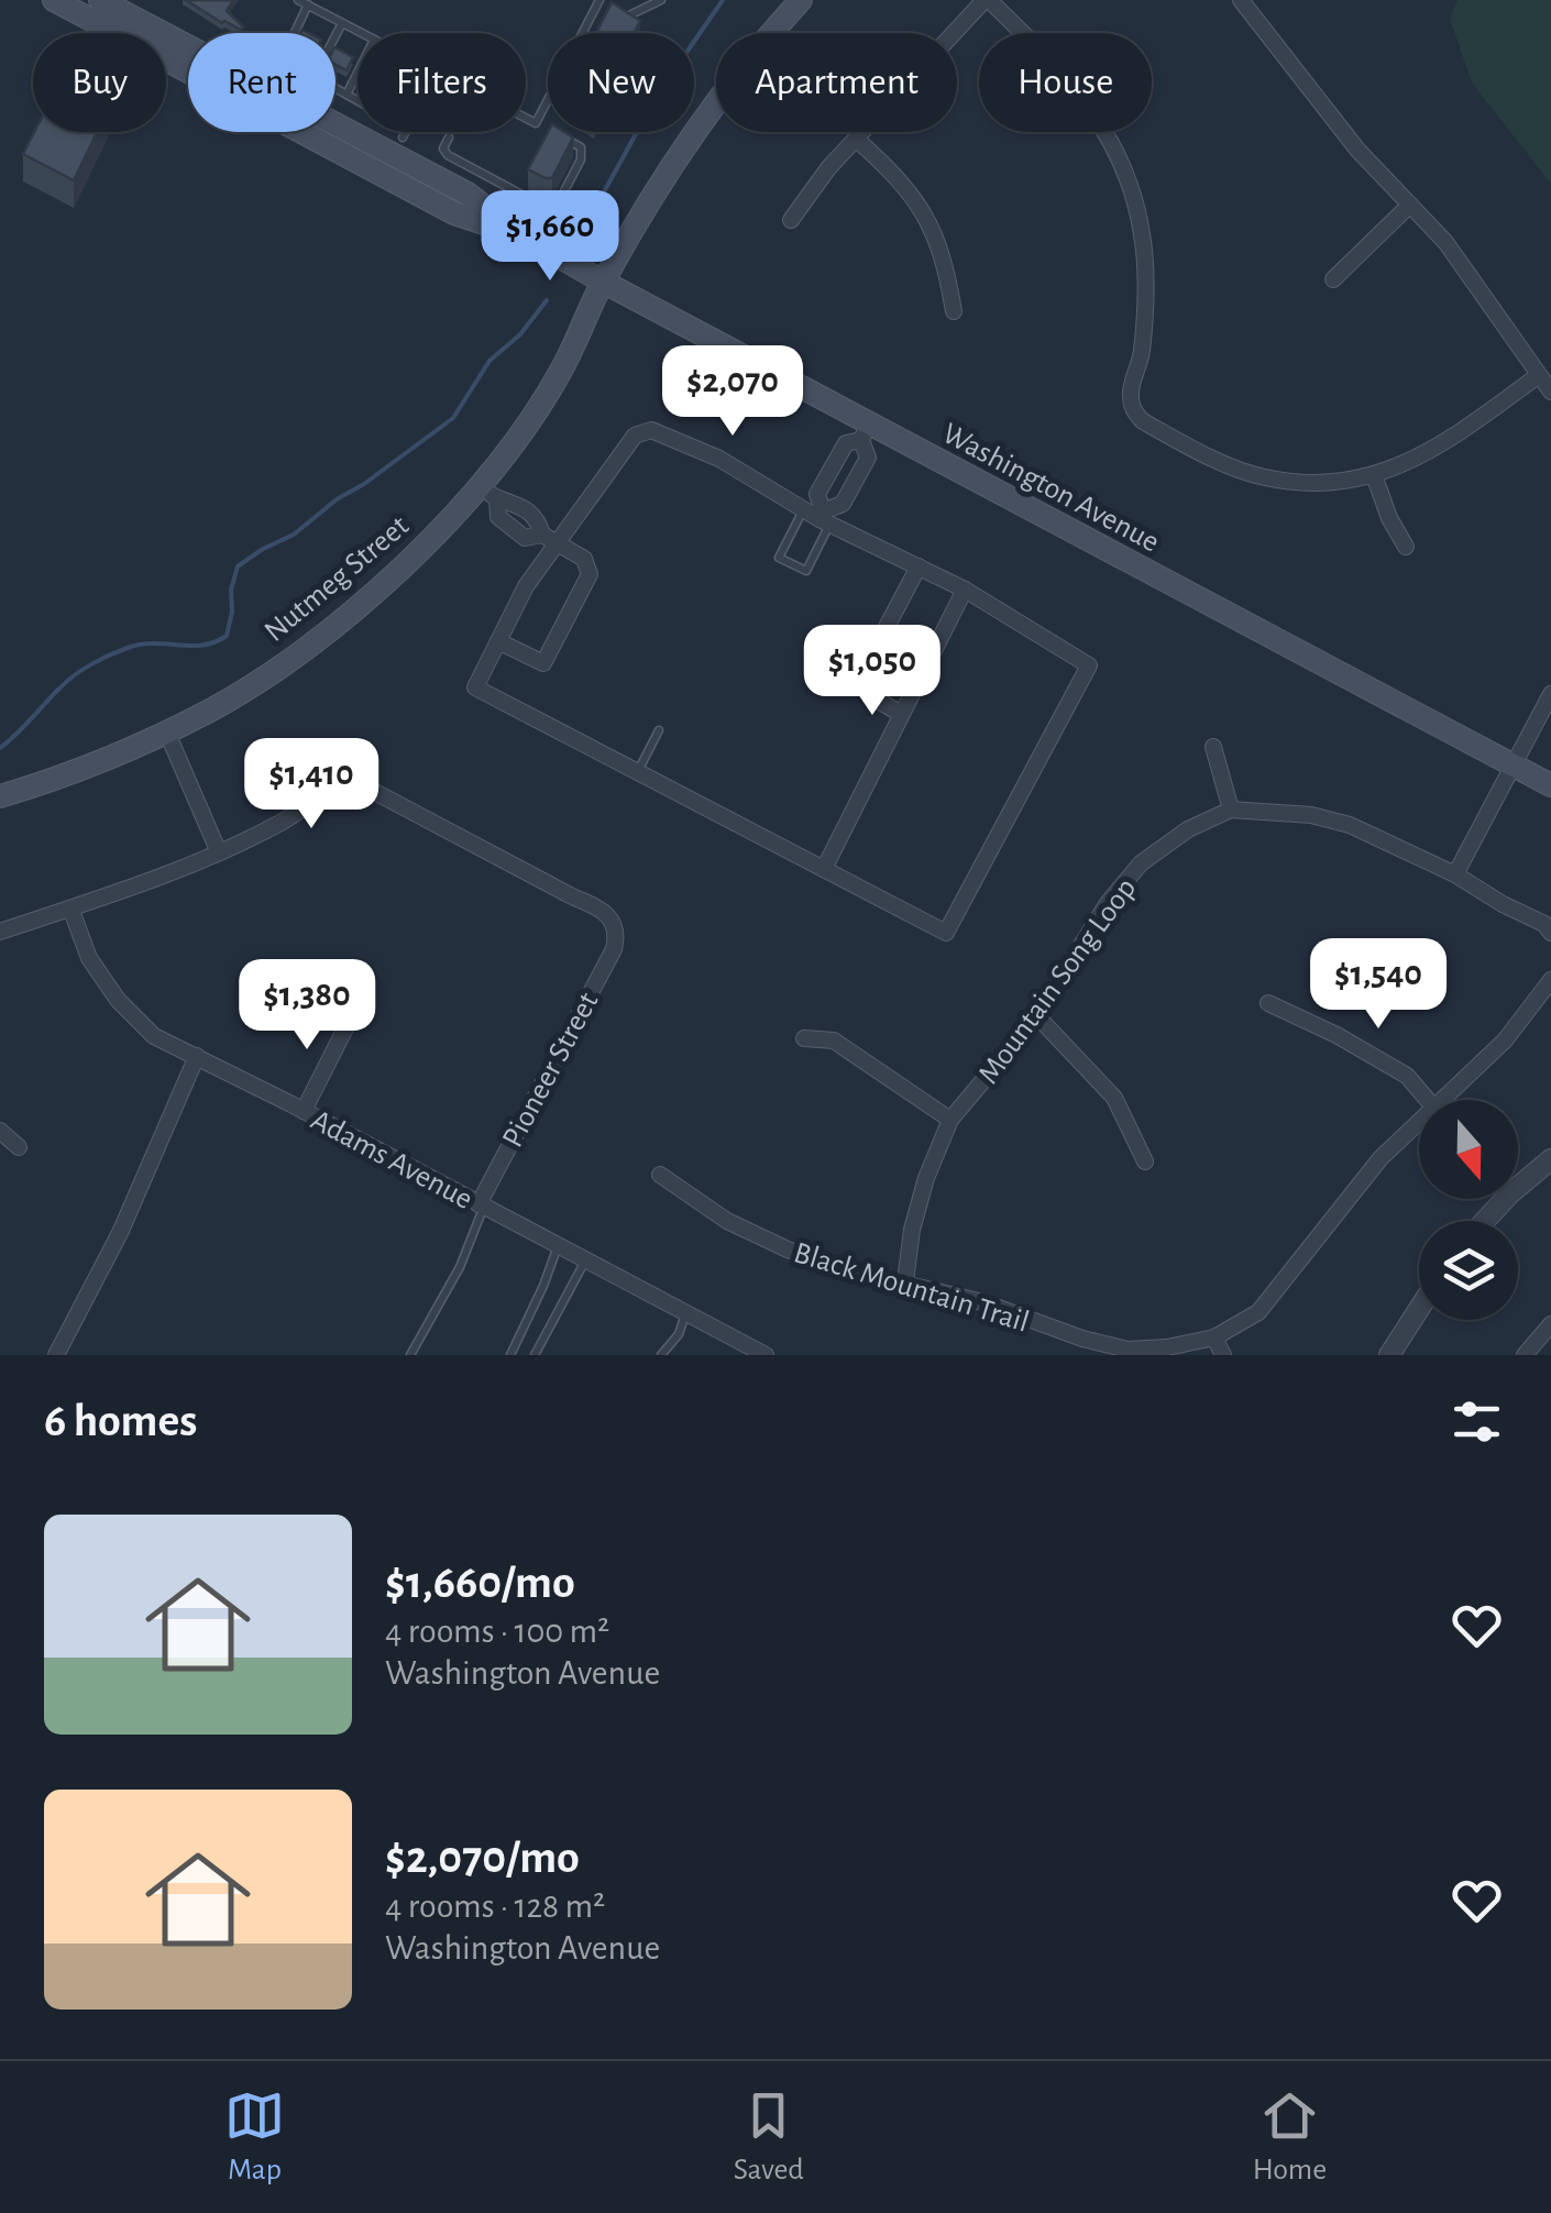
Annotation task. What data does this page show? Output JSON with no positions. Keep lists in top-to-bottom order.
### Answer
{
  "streets": {
    "main road": ["Washington Avenue", "Nutmeg Street"],
    "street": [
      "Mountain Song Loop",
      "Pioneer Street",
      "Adams Avenue",
      "Black Mountain Trail"
    ]
  },
  "crossings": [
    ["Washington Avenue", "Nutmeg Street"],
    ["Mountain Song Loop", "Black Mountain Trail"],
    ["Pioneer Street", "Adams Avenue"]
  ],
  "north": "bottom",
  "page": {
    "chip": [
      "Buy",
      "Rent",
      "Filters",
      "New",
      "Apartment",
      "House"
    ],
    "price": [
      "$1,660",
      "$2,070",
      "$1,050",
      "$1,410",
      "$1,540",
      "$1,380"
    ],
    "heading": "6 homes",
    "list": [
      {
        "name": "$1,660/mo",
        "note": "4 rooms · 100 m² · Washington Avenue"
      },
      {
        "name": "$2,070/mo",
        "note": "4 rooms · 128 m² · Washington Avenue"
      }
    ],
    "tabs": ["Map", "Saved", "Home"]
  }
}
